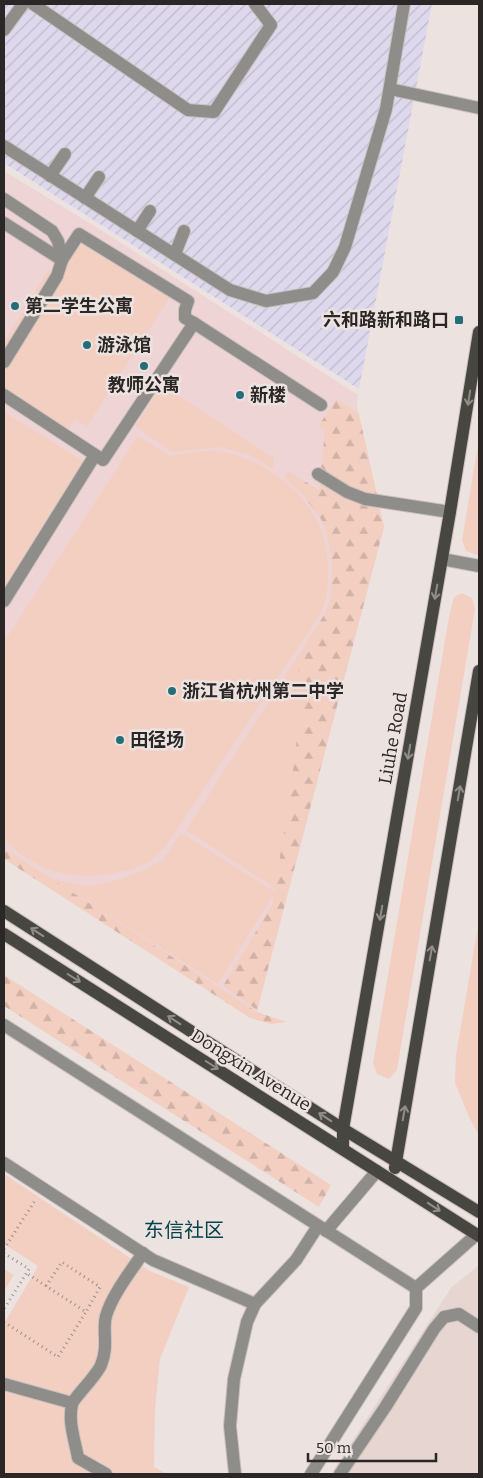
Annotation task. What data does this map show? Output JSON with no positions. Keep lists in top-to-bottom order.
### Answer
{
  "streets": {
    "main road": ["Liuhe Road", "Dongxin Avenue"]
  },
  "crossings": [
    ["Liuhe Road", "Dongxin Avenue"]
  ],
  "districts": ["东信社区"],
  "places": {
    "other": [
      "第二学生公寓",
      "游泳馆",
      "教师公寓",
      "新楼",
      "浙江省杭州第二中学",
      "田径场"
    ],
    "transit": ["六和路新和路口"]
  },
  "scale_bar": "50 m"
}
